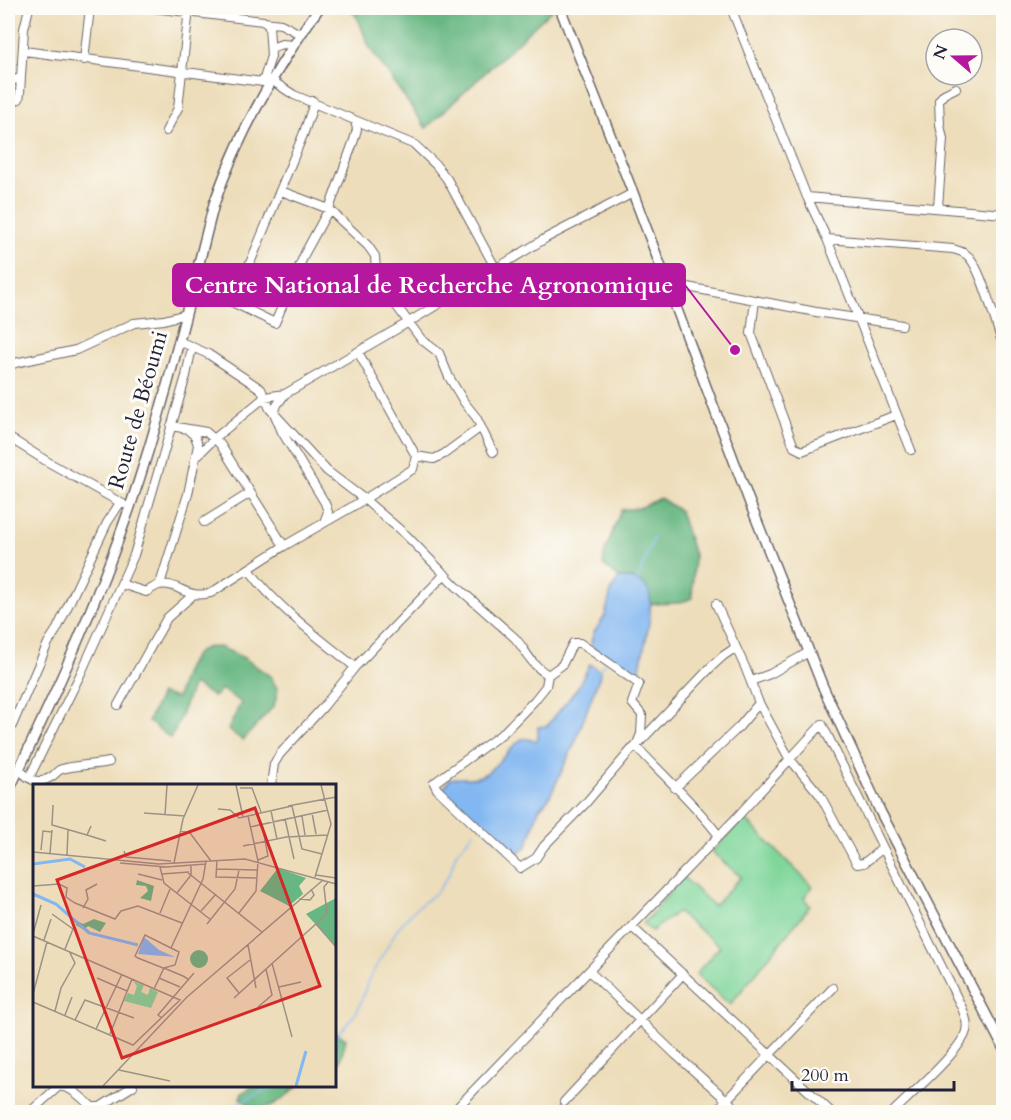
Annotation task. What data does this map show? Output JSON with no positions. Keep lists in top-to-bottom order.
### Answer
{
  "streets": {
    "main road": ["Route de Béoumi"]
  },
  "places": ["Centre National de Recherche Agronomique"],
  "scale_bar": "200 m",
  "north": "left"
}
